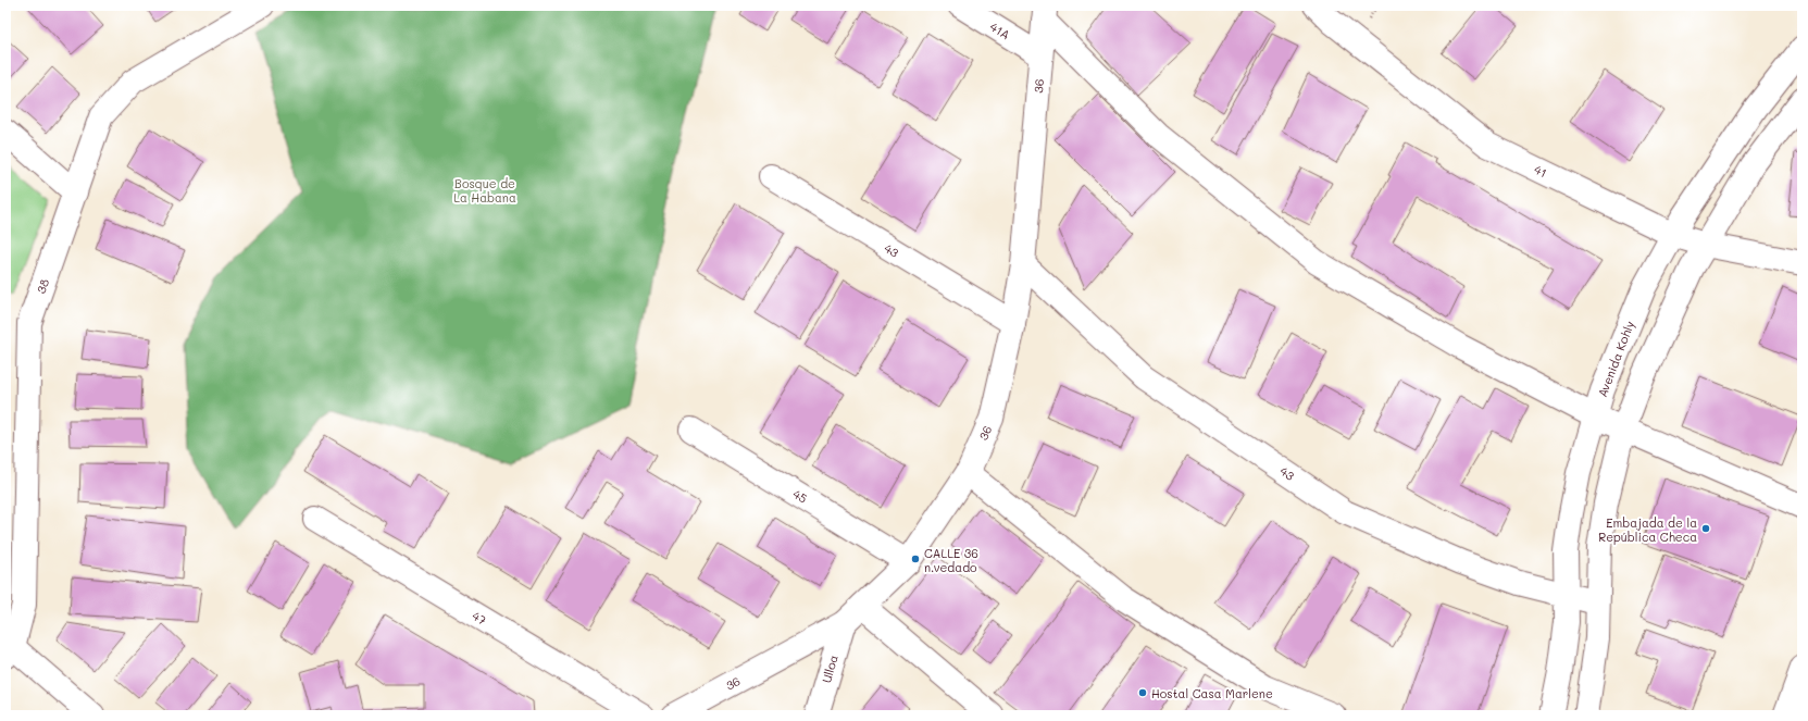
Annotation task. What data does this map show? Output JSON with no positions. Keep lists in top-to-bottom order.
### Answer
{
  "streets": {
    "street": [
      "41A",
      "36",
      "41",
      "43",
      "38",
      "Avenida Kohly",
      "45",
      "47",
      "Ulloa"
    ]
  },
  "crossings": [
    ["41A", "36"],
    ["36", "43"],
    ["36", "45"],
    ["36", "Ulloa"],
    ["41", "Avenida Kohly"],
    ["43", "Avenida Kohly"]
  ],
  "parks": ["Bosque de La Habana"],
  "places": ["Embajada de la República Checa", "CALLE 36 n.vedado", "Hostal Casa Marlene"]
}
